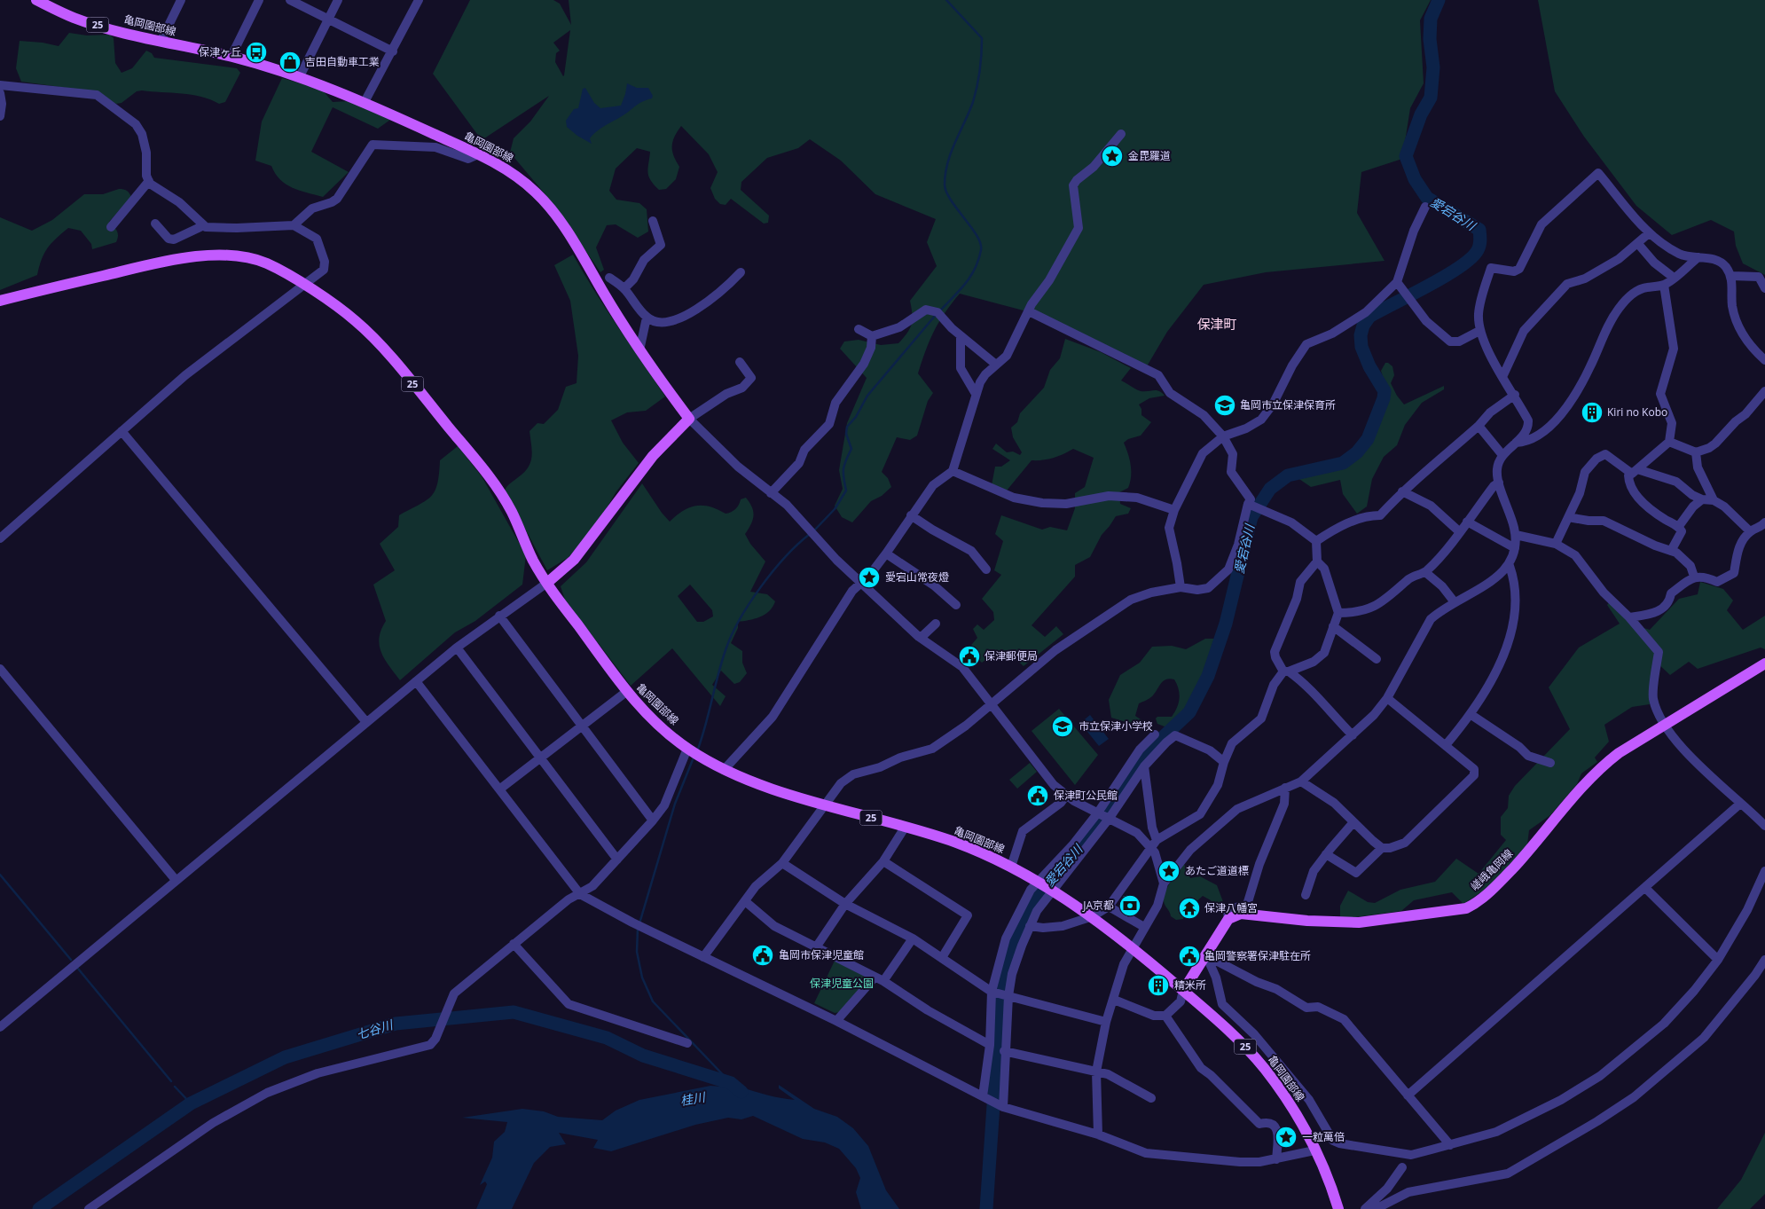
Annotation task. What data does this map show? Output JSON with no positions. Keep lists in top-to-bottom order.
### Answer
{
  "streets": {
    "main road": ["25", "亀岡園部線", "嵯峨亀岡線"]
  },
  "districts": ["保津町"],
  "water": ["愛宕谷川", "七谷川", "桂川"],
  "parks": ["保津児童公園"],
  "places": {
    "bus stop": ["保津ヶ丘"],
    "shop": ["吉田自動車工業"],
    "place": [
      "金毘羅道",
      "愛宕山常夜燈",
      "あたご道道標",
      "一粒萬倍"
    ],
    "school or university": ["亀岡市立保津保育所", "市立保津小学校"],
    "building": ["Kiri no Kobo", "精米所"],
    "public building": [
      "保津郵便局",
      "保津町公民館",
      "亀岡市保津児童館",
      "亀岡警察署保津駐在所"
    ],
    "bank": ["JA京都"],
    "temple": ["保津八幡宮"]
  }
}
